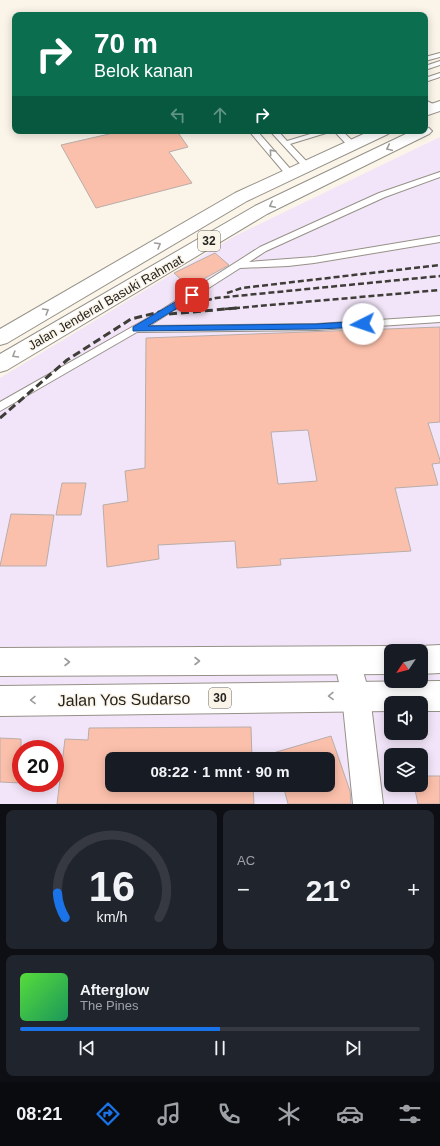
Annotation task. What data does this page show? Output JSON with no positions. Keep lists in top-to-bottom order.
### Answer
{
  "streets": {
    "highway": [
      "32",
      "Jalan Jenderal Basuki Rahmat",
      "30",
      "Jalan Yos Sudarso"
    ]
  },
  "north": "bottom left",
  "page": {
    "turn": ["70 m", "Belok kanan"],
    "limit": "20",
    "trip": "08:22 · 1 mnt · 90 m",
    "tile": "AC",
    "heat": ["−", "21°", "+"],
    "song": ["Afterglow", "The Pines"],
    "tabs": "08:21",
    "gauge": ["16", "km/h"]
  }
}
